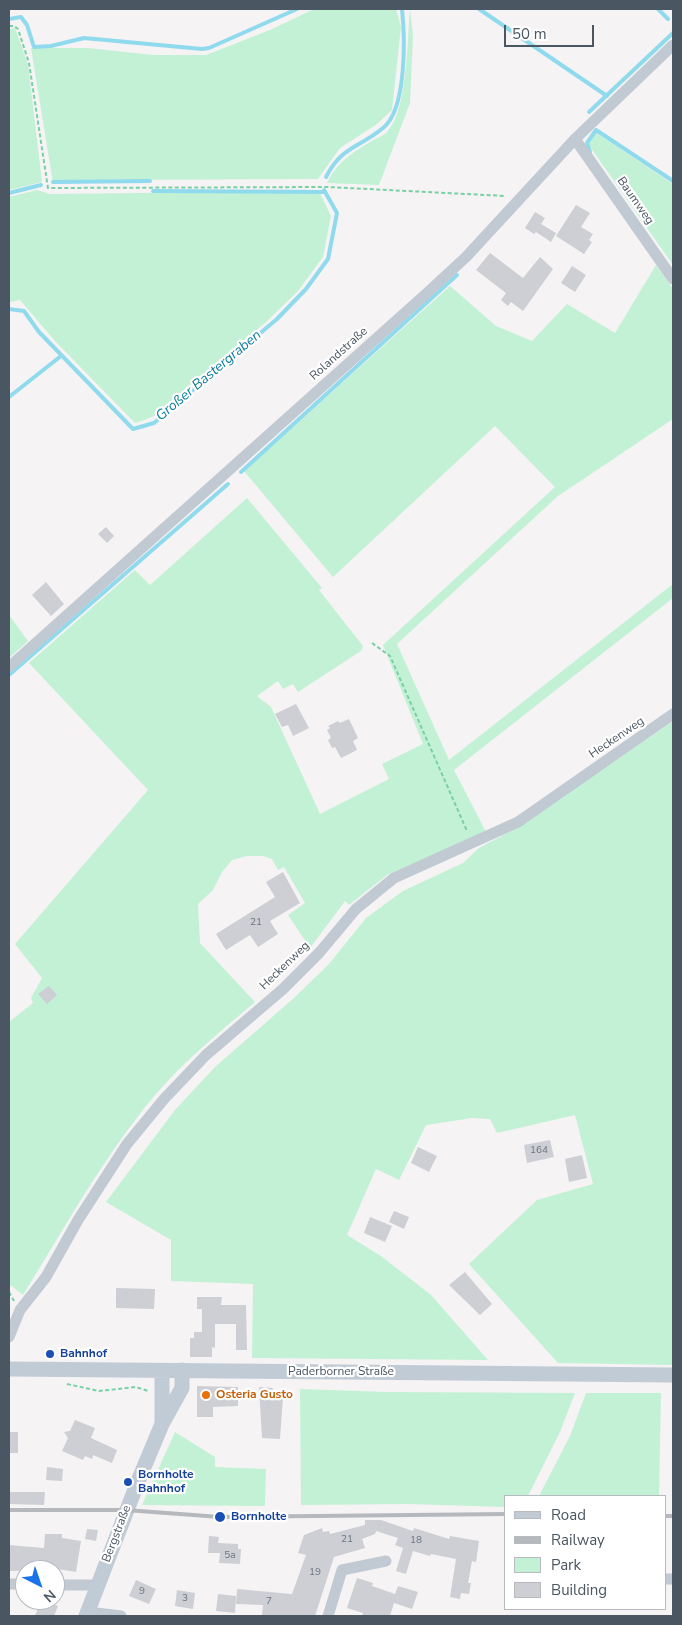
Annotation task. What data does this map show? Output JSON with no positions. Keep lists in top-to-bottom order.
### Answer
{
  "streets": {
    "main road": ["Paderborner Straße", "Bergstraße"],
    "street": ["Baumweg", "Rolandstraße", "Heckenweg"]
  },
  "crossings": [
    ["Baumweg", "Rolandstraße"],
    ["Paderborner Straße", "Bergstraße"]
  ],
  "water": ["Großer Bastergraben"],
  "places": [
    "Bahnhof",
    "Osteria Gusto",
    "Bornholte Bahnhof",
    "Bornholte"
  ],
  "house_numbers": [
    "21",
    "164",
    "21",
    "18",
    "5a",
    "19",
    "9",
    "3",
    "7"
  ],
  "legend": [
    "Road",
    "Railway",
    "Park",
    "Building"
  ],
  "scale_bar": "50 m",
  "north": "bottom right"
}
